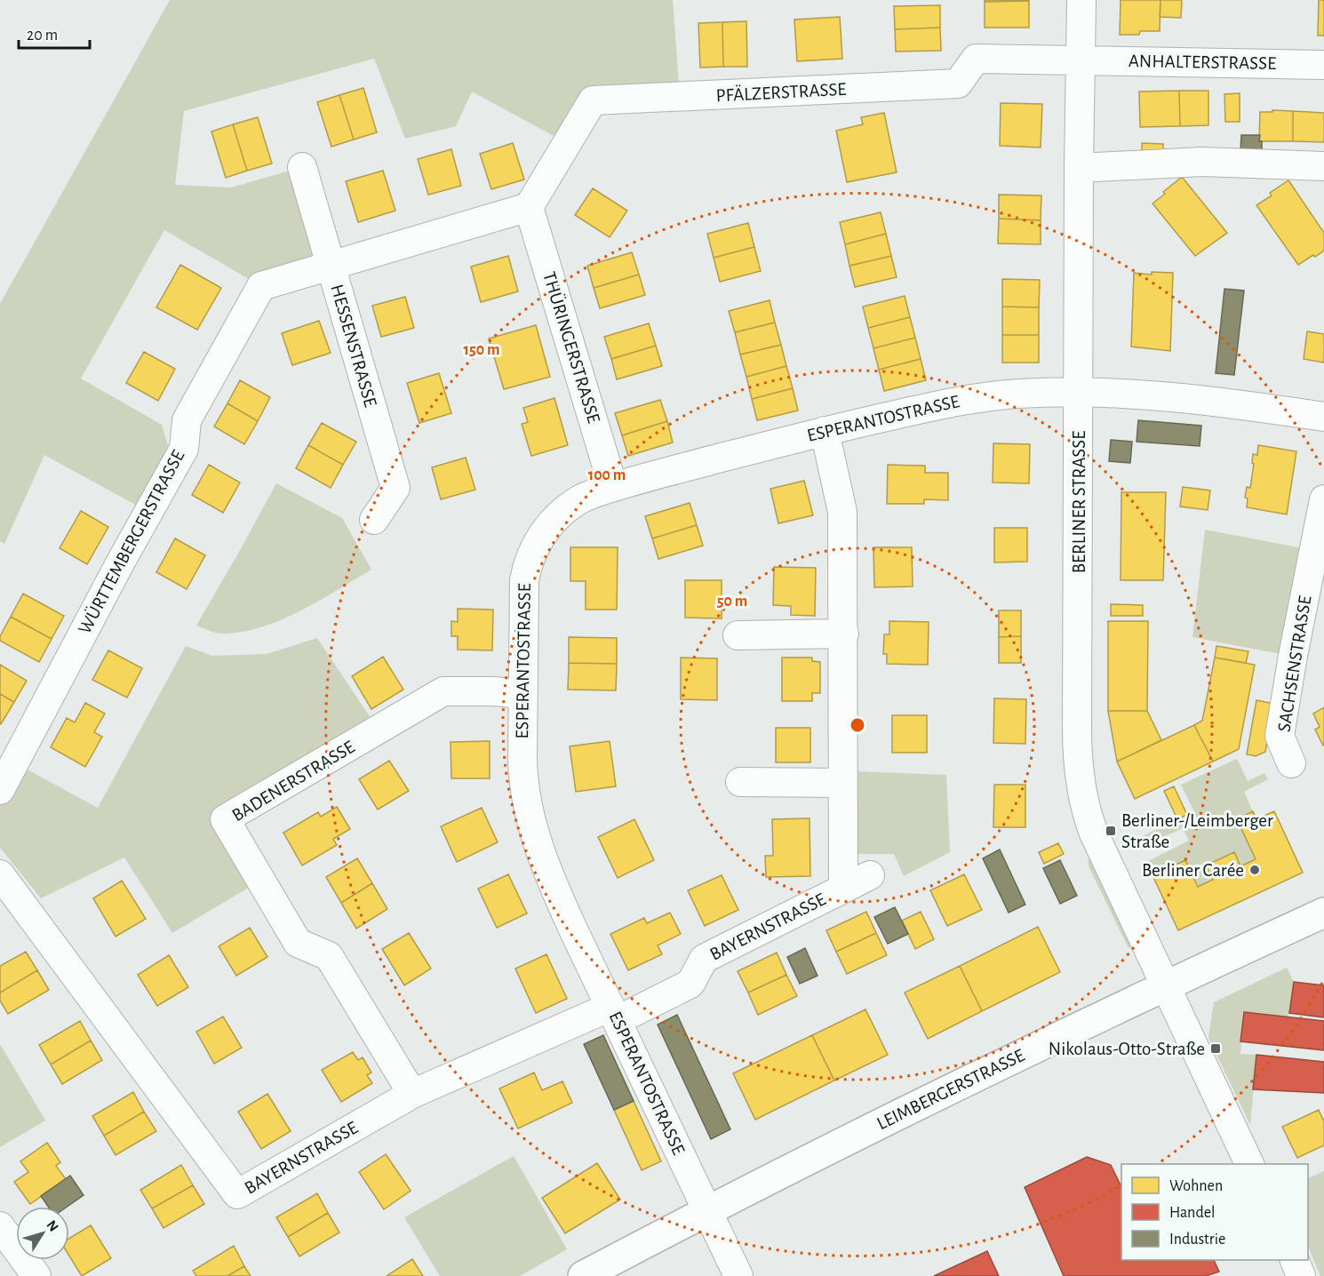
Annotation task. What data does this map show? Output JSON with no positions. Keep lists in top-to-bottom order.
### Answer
{
  "streets": {
    "street": [
      "ANHALTERSTRASSE",
      "PFÄLZERSTRASSE",
      "HESSENSTRASSE",
      "THÜRINGERSTRASSE",
      "ESPERANTOSTRASSE",
      "BERLINER STRASSE",
      "WÜRTTEMBERGERSTRASSE",
      "SACHSENSTRASSE",
      "BADENERSTRASSE",
      "BAYERNSTRASSE",
      "LEIMBERGERSTRASSE"
    ]
  },
  "crossings": [
    ["ANHALTERSTRASSE", "PFÄLZERSTRASSE"],
    ["ANHALTERSTRASSE", "BERLINER STRASSE"],
    ["PFÄLZERSTRASSE", "THÜRINGERSTRASSE"],
    ["PFÄLZERSTRASSE", "BERLINER STRASSE"],
    ["PFÄLZERSTRASSE", "WÜRTTEMBERGERSTRASSE"],
    ["HESSENSTRASSE", "WÜRTTEMBERGERSTRASSE"],
    ["THÜRINGERSTRASSE", "ESPERANTOSTRASSE"],
    ["THÜRINGERSTRASSE", "WÜRTTEMBERGERSTRASSE"],
    ["ESPERANTOSTRASSE", "BERLINER STRASSE"],
    ["ESPERANTOSTRASSE", "BADENERSTRASSE"],
    ["ESPERANTOSTRASSE", "BAYERNSTRASSE"],
    ["ESPERANTOSTRASSE", "LEIMBERGERSTRASSE"],
    ["BERLINER STRASSE", "LEIMBERGERSTRASSE"],
    ["BADENERSTRASSE", "BAYERNSTRASSE"]
  ],
  "places": {
    "transit": ["Berliner-/Leimberger Straße", "Nikolaus-Otto-Straße"],
    "other": ["Berliner Carée"]
  },
  "legend": ["Wohnen", "Handel", "Industrie"],
  "scale_bar": "20 m",
  "north": "top right",
  "rings": ["150 m", "100 m", "50 m"]
}
